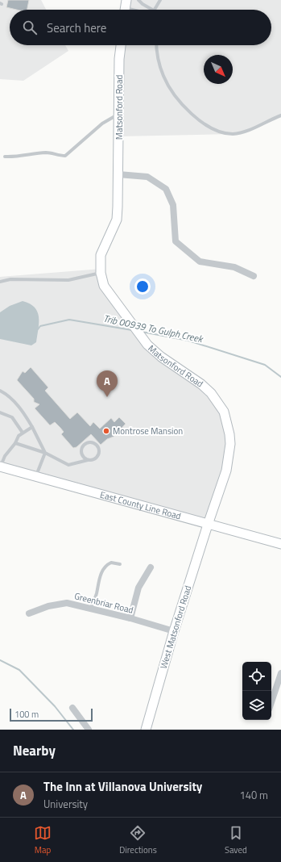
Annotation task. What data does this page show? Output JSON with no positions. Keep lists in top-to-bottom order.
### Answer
{
  "streets": {
    "main road": ["Matsonford Road", "East County Line Road", "West Matsonford Road"],
    "street": ["Greenbriar Road"]
  },
  "crossings": [
    ["Matsonford Road", "East County Line Road"],
    ["Matsonford Road", "West Matsonford Road"],
    ["East County Line Road", "West Matsonford Road"],
    ["Greenbriar Road", "West Matsonford Road"]
  ],
  "water": ["Trib 00939 To Gulph Creek"],
  "places": ["Montrose Mansion"],
  "scale_bar": "100 m",
  "north": "bottom right",
  "page": {
    "search": "Search here",
    "pins": "A",
    "scale": "100 m",
    "heading": "Nearby",
    "list": [
      {
        "mark": "A",
        "name": "The Inn at Villanova University",
        "note": "University",
        "value": "140 m"
      }
    ],
    "nav": ["Map", "Directions", "Saved"]
  }
}
